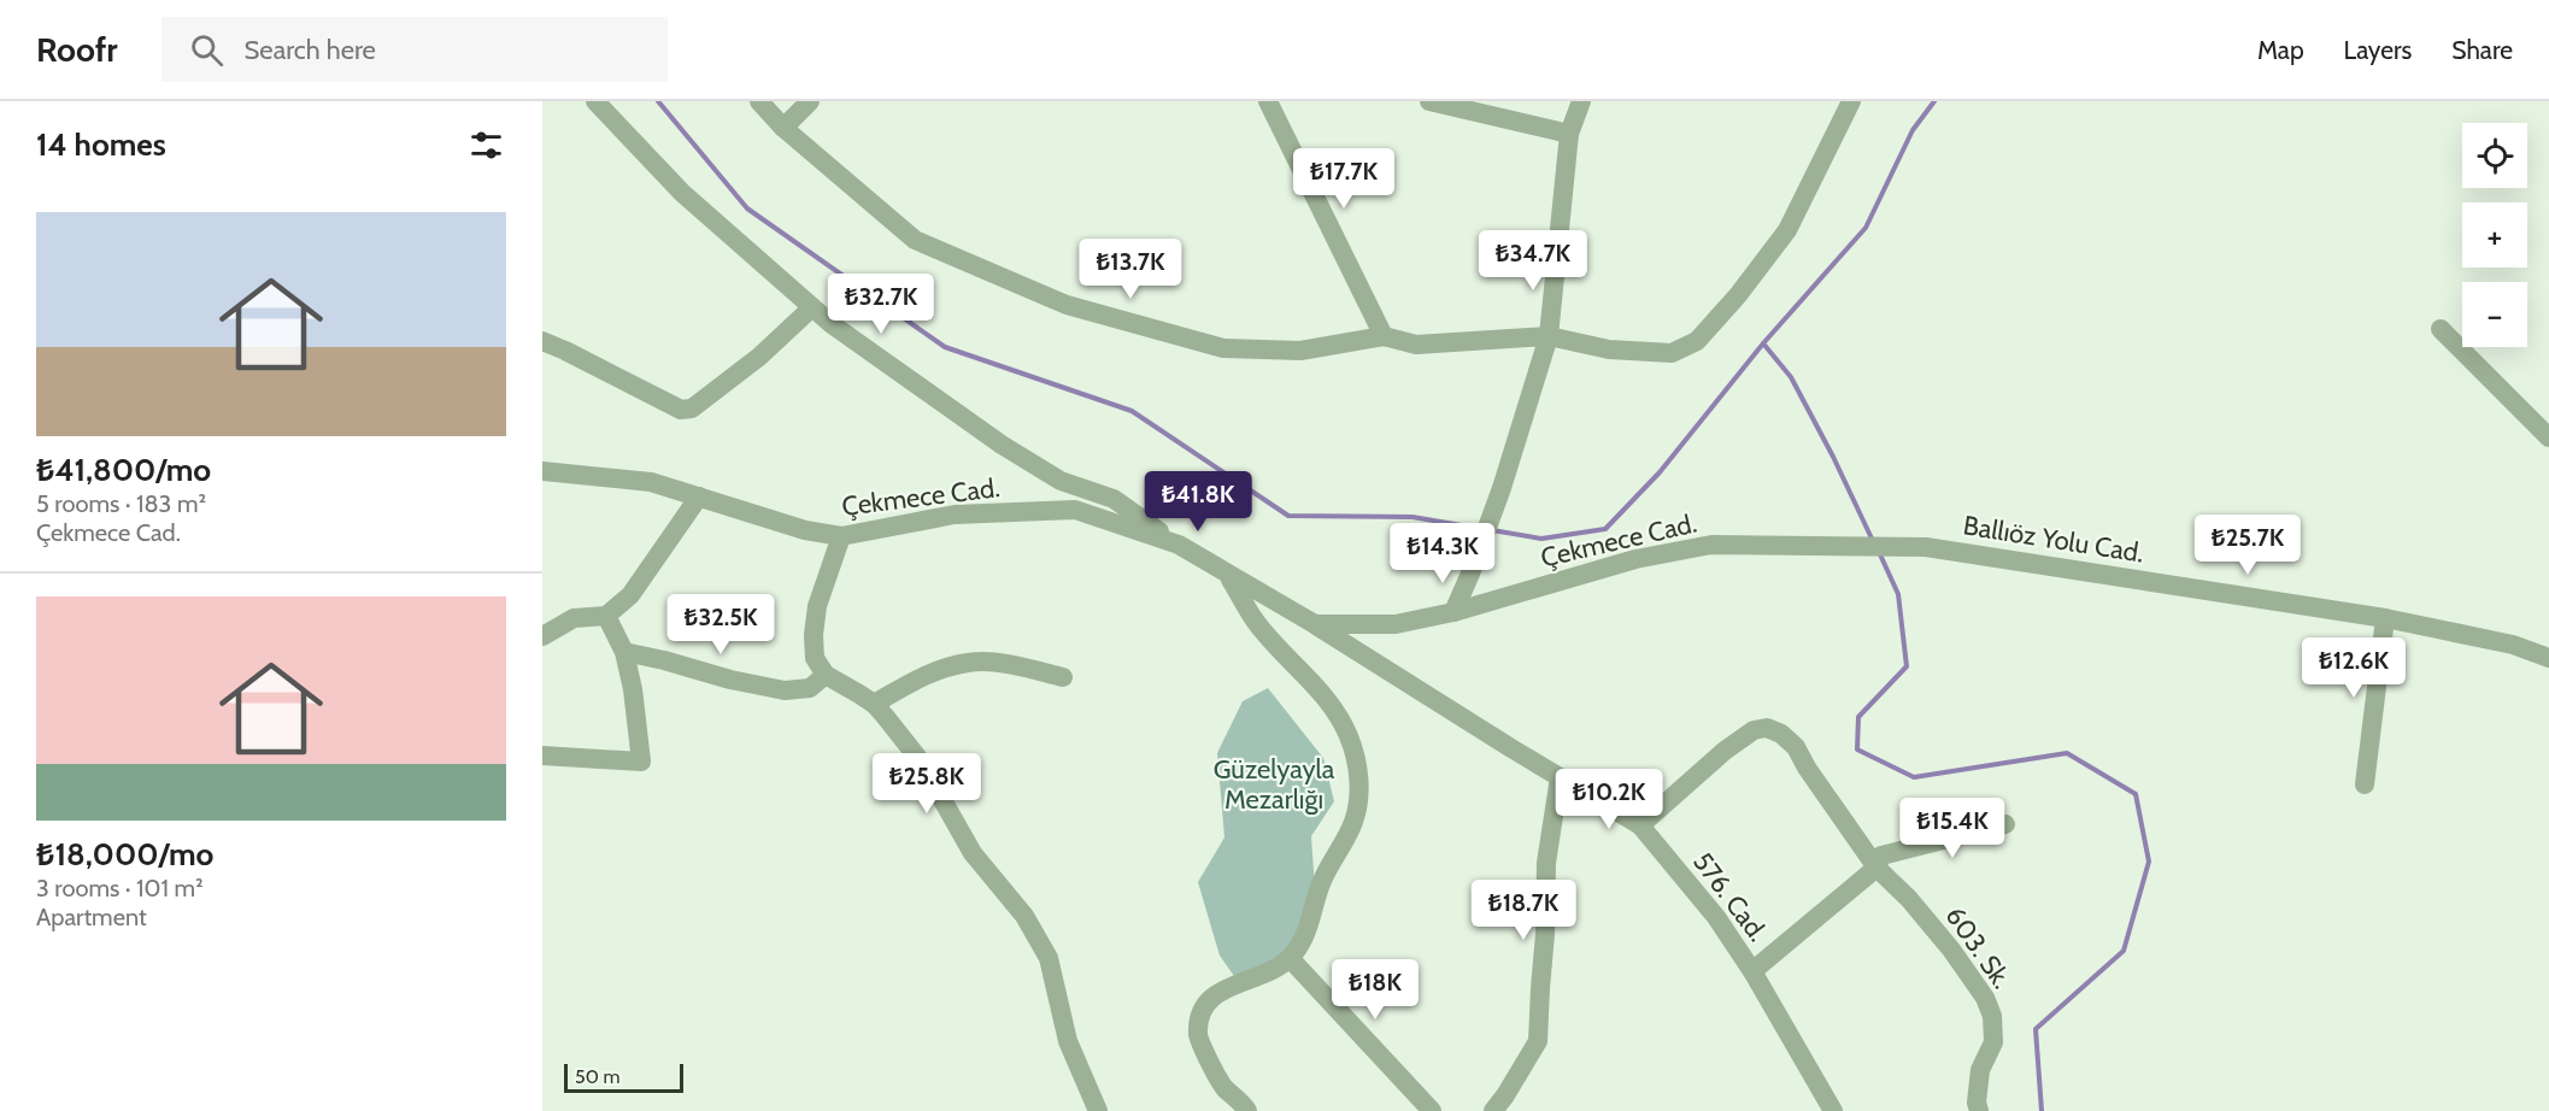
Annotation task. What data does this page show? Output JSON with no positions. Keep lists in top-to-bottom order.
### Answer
{
  "streets": {
    "street": [
      "Çekmece Cad.",
      "Ballıöz Yolu Cad.",
      "576. Cad.",
      "603. Sk."
    ]
  },
  "crossings": [
    ["Çekmece Cad.", "Ballıöz Yolu Cad."],
    ["Çekmece Cad.", "576. Cad."],
    ["576. Cad.", "603. Sk."]
  ],
  "parks": ["Güzelyayla Mezarlığı"],
  "scale_bar": "50 m",
  "page": {
    "header": "Roofr",
    "search": "Search here",
    "nav": ["Map", "Layers", "Share"],
    "heading": "14 homes",
    "map_buttons": ["+", "−"],
    "price": [
      "₺17.7K",
      "₺34.7K",
      "₺13.7K",
      "₺32.7K",
      "₺41.8K",
      "₺25.7K",
      "₺14.3K",
      "₺32.5K",
      "₺12.6K",
      "₺25.8K",
      "₺10.2K",
      "₺15.4K",
      "₺18.7K",
      "₺18K"
    ],
    "list": [
      {
        "name": "₺41,800/mo",
        "note": "5 rooms · 183 m² · Çekmece Cad."
      },
      {
        "name": "₺18,000/mo",
        "note": "3 rooms · 101 m² · Apartment"
      }
    ],
    "scale": "50 m"
  }
}
